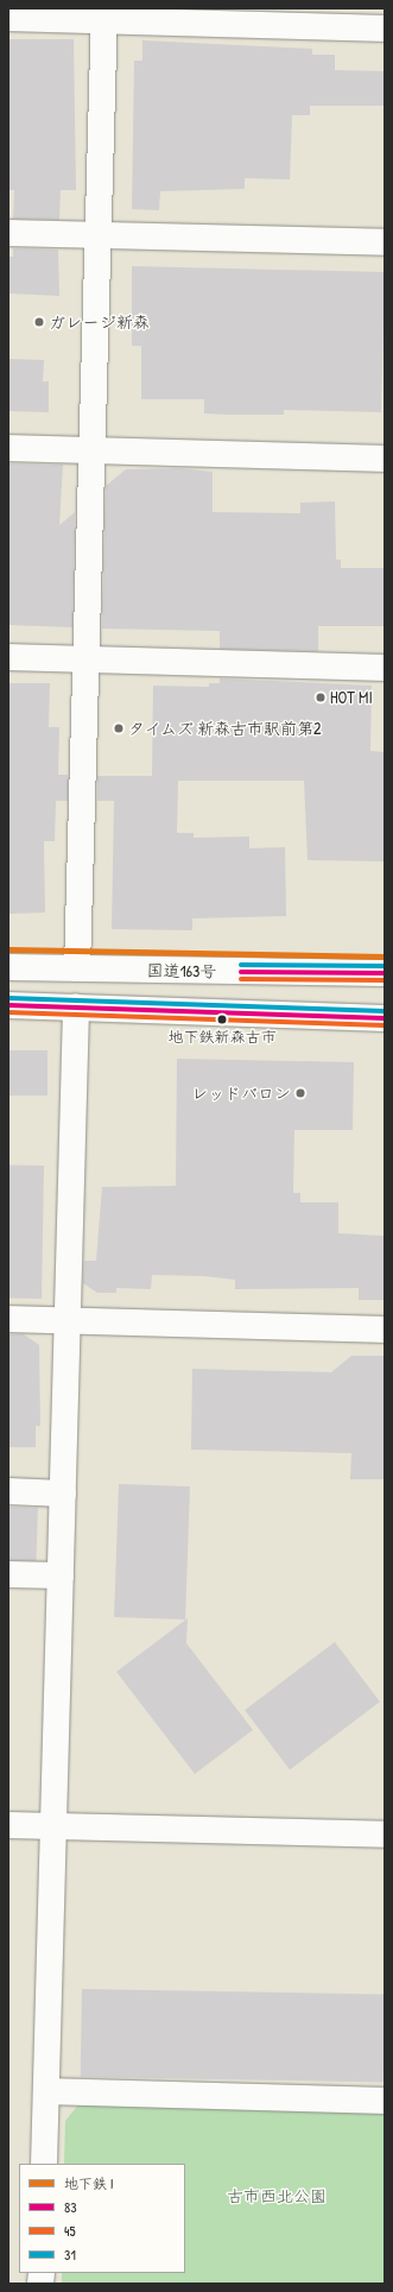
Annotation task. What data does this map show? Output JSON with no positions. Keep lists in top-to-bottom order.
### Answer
{
  "streets": {
    "main road": ["国道163号"]
  },
  "parks": ["古市西北公園"],
  "places": [
    "ガレージ新森",
    "HOT MI",
    "タイムズ 新森古市駅前第2",
    "地下鉄新森古市",
    "レッドバロン"
  ],
  "lines": [
    "metro line I",
    "transit line 31",
    "transit line 83",
    "transit line 45"
  ],
  "legend": [
    "地下鉄 I",
    "83",
    "45",
    "31"
  ]
}
